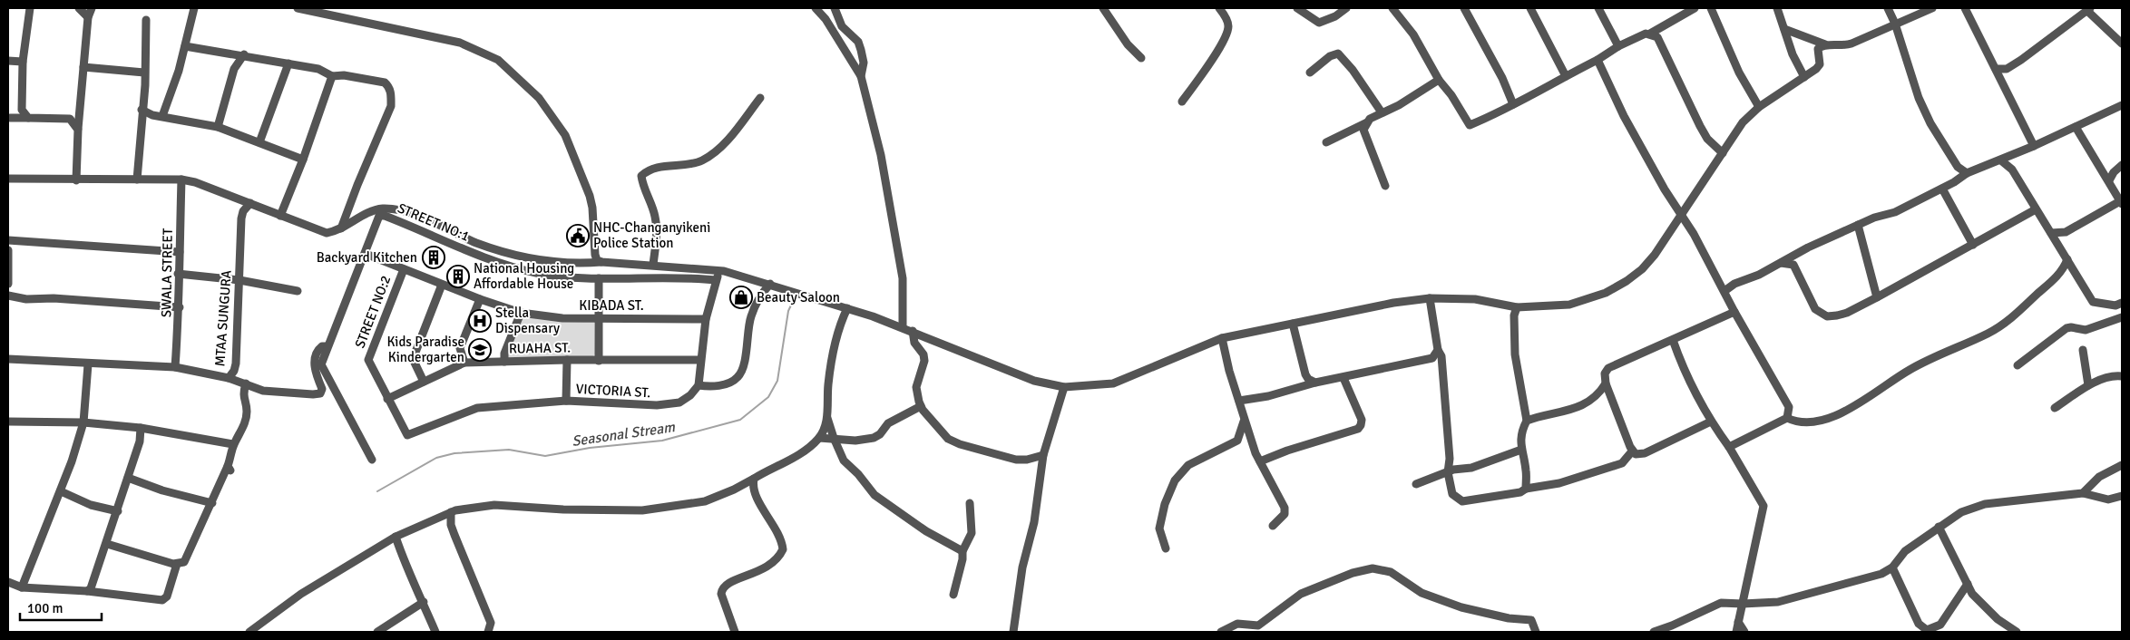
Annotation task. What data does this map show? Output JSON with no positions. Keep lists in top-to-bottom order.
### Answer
{
  "streets": {
    "street": [
      "STREET NO:1",
      "SWALA STREET",
      "KIBADA ST.",
      "STREET NO:2",
      "MTAA SUNGURA",
      "RUAHA ST.",
      "VICTORIA ST."
    ]
  },
  "crossings": [
    ["STREET NO:1", "KIBADA ST."],
    ["SWALA STREET", "MTAA SUNGURA"],
    ["KIBADA ST.", "STREET NO:2"],
    ["STREET NO:2", "RUAHA ST."],
    ["STREET NO:2", "VICTORIA ST."]
  ],
  "water": ["Seasonal Stream"],
  "places": {
    "public building": ["NHC-Changanyikeni Police Station"],
    "building": ["Backyard Kitchen", "National Housing Affordable House"],
    "shop": ["Beauty Saloon"],
    "hospital": ["Stella Dispensary"],
    "school or university": ["Kids Paradise Kindergarten"]
  },
  "scale_bar": "100 m"
}
